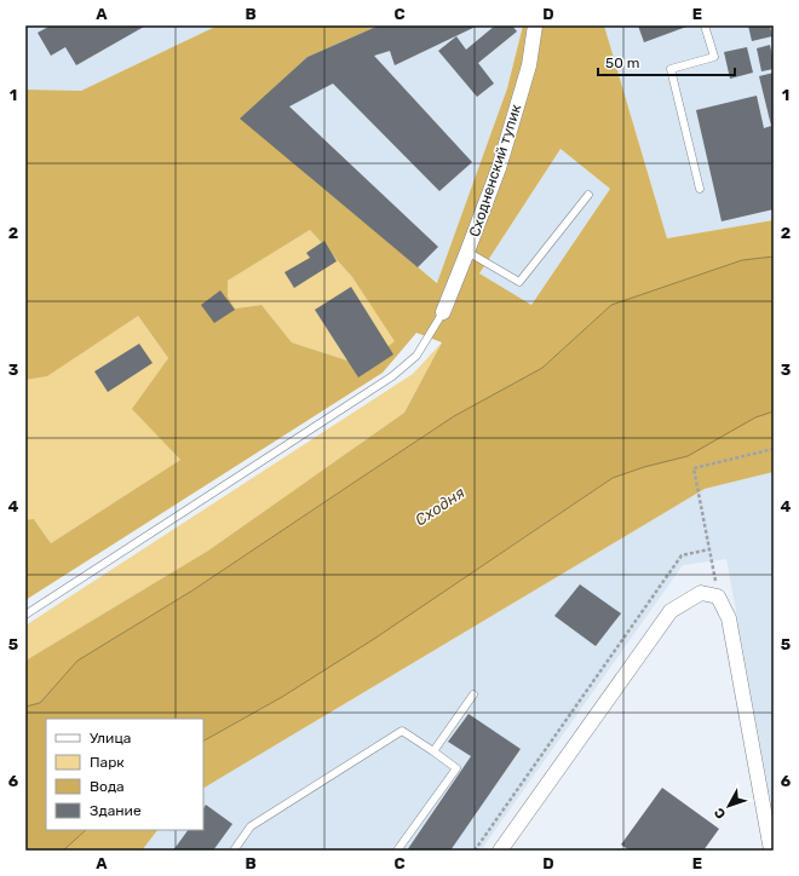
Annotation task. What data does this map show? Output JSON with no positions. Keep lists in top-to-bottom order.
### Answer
{
  "streets": {
    "street": ["Сходненский тупик"]
  },
  "water": ["Сходня"],
  "legend": [
    "Улица",
    "Парк",
    "Вода",
    "Здание"
  ],
  "scale_bar": "50 m",
  "north": "bottom left",
  "grid": {
    "columns": [
      "A",
      "B",
      "C",
      "D",
      "E"
    ],
    "rows": [
      "1",
      "2",
      "3",
      "4",
      "5",
      "6"
    ]
  }
}
